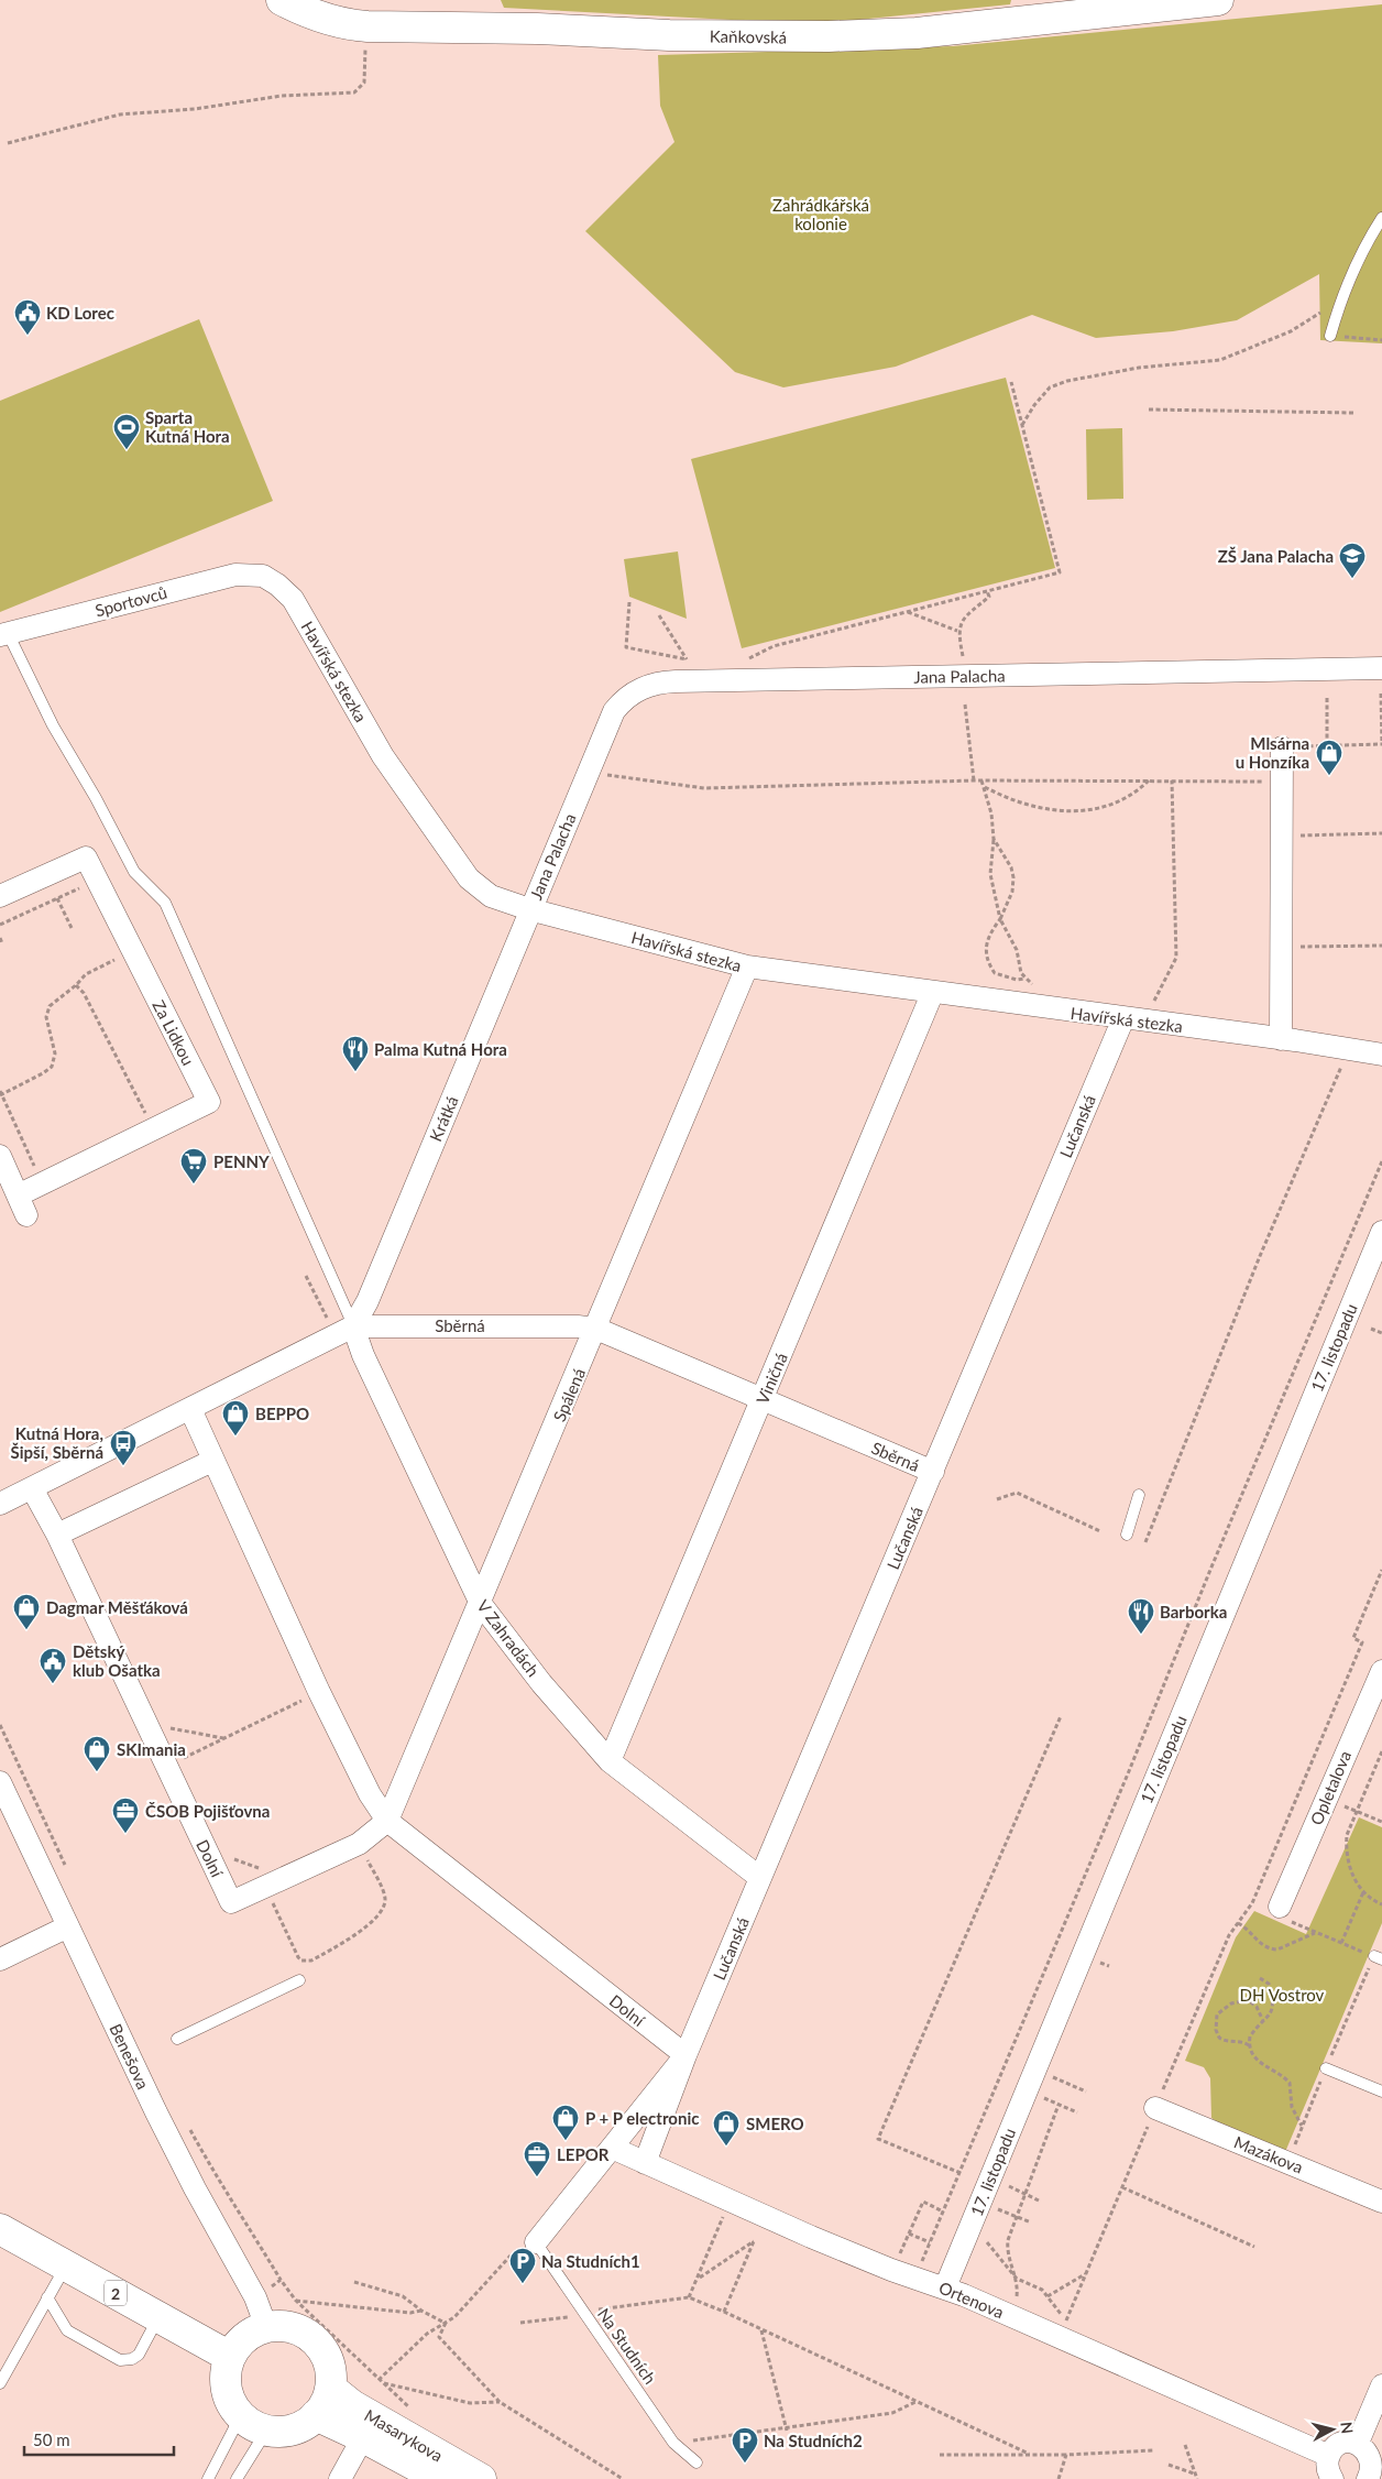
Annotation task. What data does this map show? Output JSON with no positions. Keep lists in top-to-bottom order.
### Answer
{
  "streets": {
    "street": [
      "Kaňkovská",
      "Sportovců",
      "Havířská stezka",
      "Jana Palacha",
      "Za Lidkou",
      "Krátká",
      "Lučanská",
      "Sběrná",
      "17. listopadu",
      "Viničná",
      "Spálená",
      "V Zahradách",
      "Opletalova",
      "Dolní",
      "Benešova",
      "Mazákova",
      "2",
      "Ortenova",
      "Masarykova"
    ],
    "lane": ["Na Studních"]
  },
  "crossings": [
    ["Sportovců", "Havířská stezka"],
    ["Havířská stezka", "Jana Palacha"],
    ["Havířská stezka", "Krátká"],
    ["Havířská stezka", "Lučanská"],
    ["Havířská stezka", "Viničná"],
    ["Havířská stezka", "Spálená"],
    ["Jana Palacha", "Krátká"],
    ["Krátká", "Sběrná"],
    ["Krátká", "V Zahradách"],
    ["Lučanská", "Sběrná"],
    ["Lučanská", "V Zahradách"],
    ["Lučanská", "Dolní"],
    ["Lučanská", "Ortenova"],
    ["Lučanská", "Na Studních"],
    ["Sběrná", "Viničná"],
    ["Sběrná", "Spálená"],
    ["Sběrná", "V Zahradách"],
    ["Sběrná", "Dolní"],
    ["17. listopadu", "Ortenova"],
    ["Viničná", "V Zahradách"],
    ["Spálená", "V Zahradách"],
    ["Spálená", "Dolní"],
    ["Benešova", "2"],
    ["Benešova", "Masarykova"],
    ["2", "Masarykova"]
  ],
  "parks": ["Zahrádkářská kolonie", "DH Vostrov"],
  "places": {
    "public building": ["KD Lorec", "Dětský klub Ošatka"],
    "sports": ["Sparta Kutná Hora"],
    "school or university": ["ZŠ Jana Palacha"],
    "shop": [
      "Mlsárna u Honzíka",
      "BEPPO",
      "Dagmar Měšťáková",
      "SKImania",
      "P + P electronic",
      "SMERO"
    ],
    "restaurant": ["Palma Kutná Hora", "Barborka"],
    "supermarket": ["PENNY"],
    "bus stop": ["Kutná Hora, Šipší, Sběrná"],
    "office": ["ČSOB Pojišťovna", "LEPOR"],
    "parking": ["Na Studních1", "Na Studních2"]
  },
  "scale_bar": "50 m",
  "north": "right"
}
